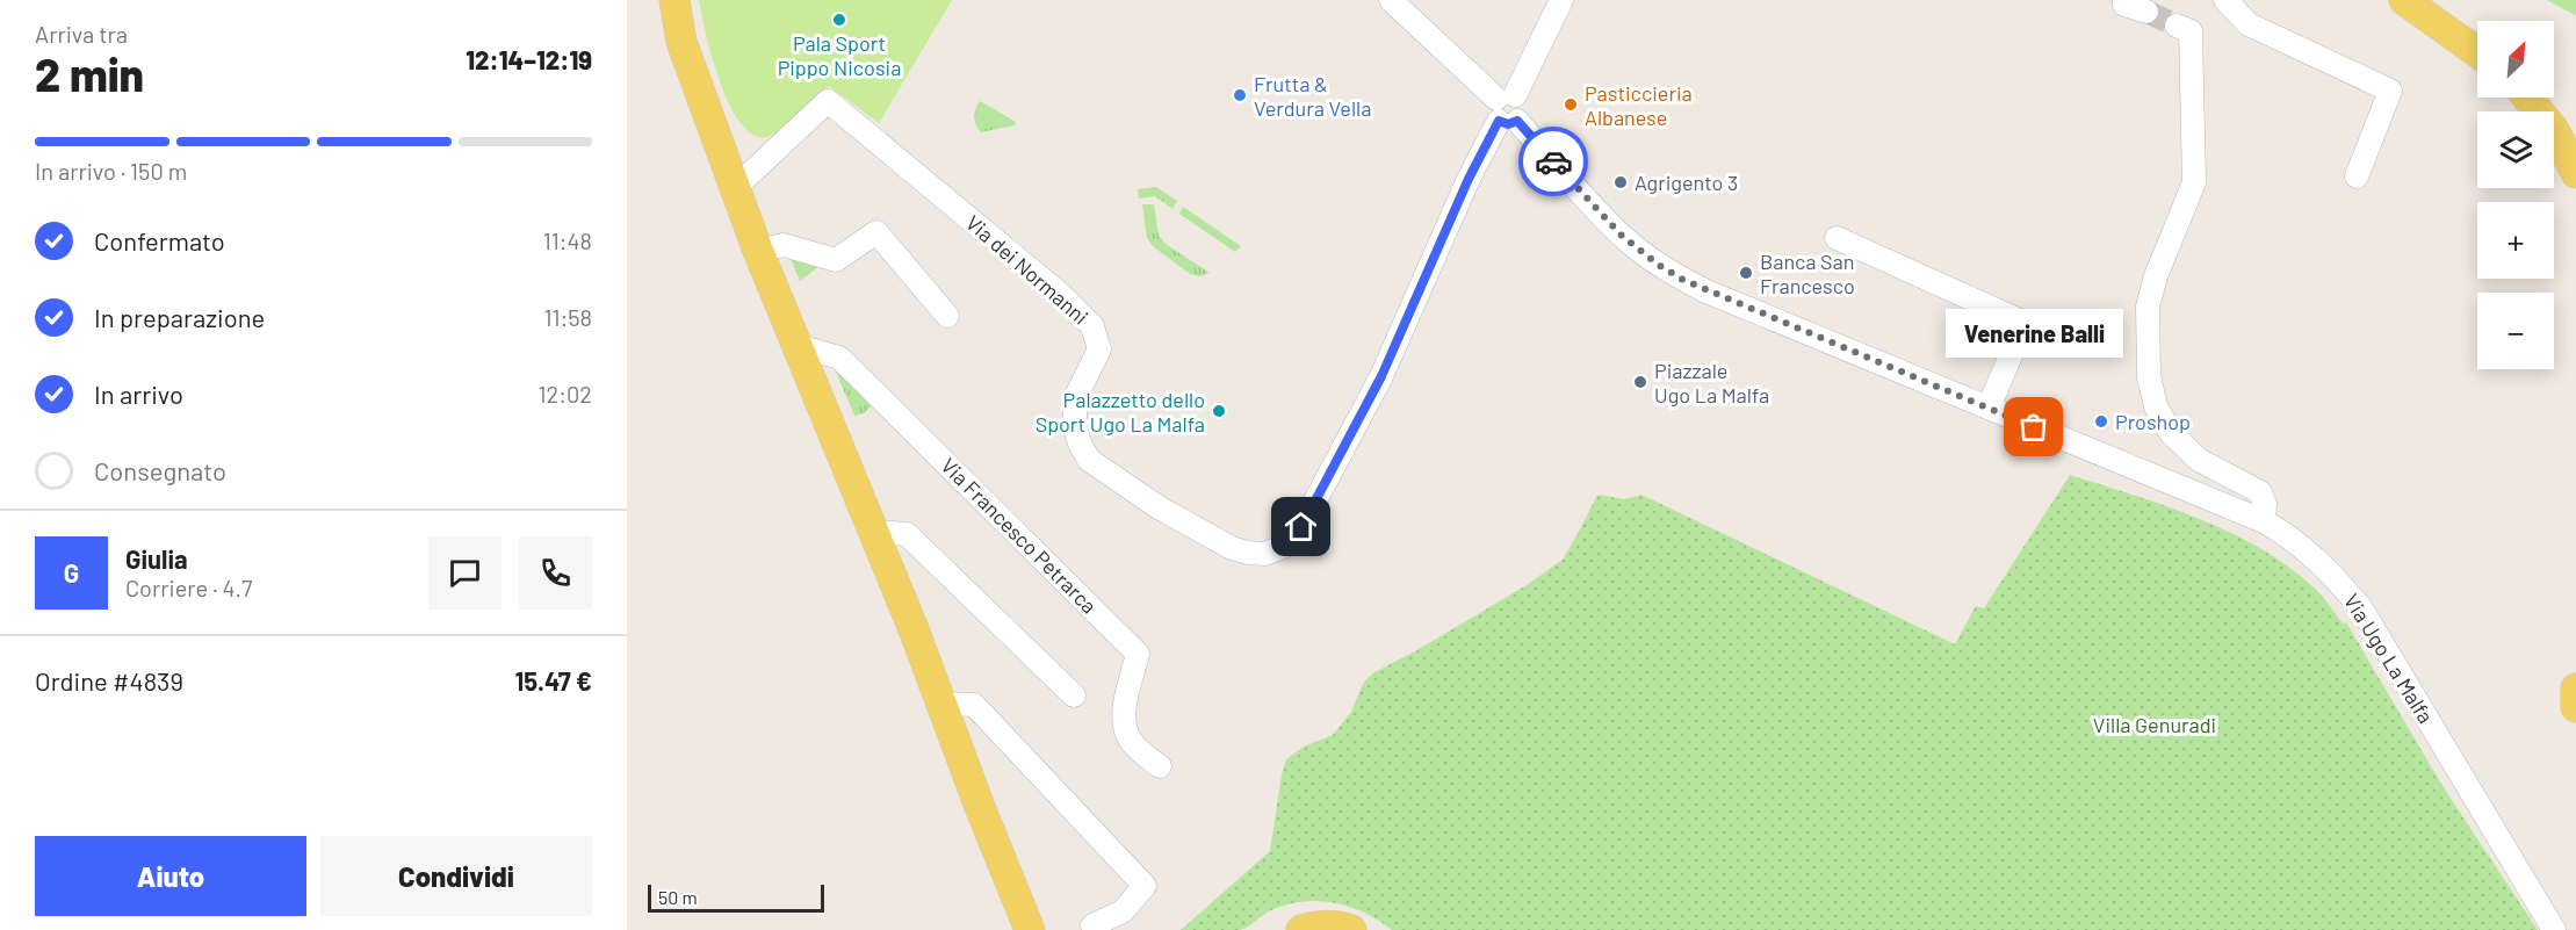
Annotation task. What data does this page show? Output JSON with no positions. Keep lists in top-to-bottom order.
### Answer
{
  "streets": {
    "street": ["Via dei Normanni", "Via Francesco Petrarca", "Via Ugo La Malfa"]
  },
  "crossings": [
    ["Via dei Normanni", "Via Ugo La Malfa"]
  ],
  "parks": ["Villa Genuradi"],
  "places": [
    "Pala Sport Pippo Nicosia",
    "Frutta & Verdura Vella",
    "Pasticcieria Albanese",
    "Agrigento 3",
    "Banca San Francesco",
    "Piazzale Ugo La Malfa",
    "Palazzetto dello Sport Ugo La Malfa",
    "Proshop",
    "Venerine Balli"
  ],
  "scale_bar": "50 m",
  "north": "top right",
  "page": {
    "heading": ["2 min", "Arriva tra", "12:14–12:19"],
    "panel": [
      "Giulia",
      "Corriere · 4.7",
      "Ordine #4839",
      "15.47 €"
    ],
    "map_buttons": ["+", "−"],
    "bar": "In arrivo · 150 m",
    "list": [
      ["Confermato", "11:48"],
      ["In preparazione", "11:58"],
      ["In arrivo", "12:02"],
      "Consegnato"
    ],
    "bubble": "Venerine Balli",
    "round": "G",
    "buttons": ["Aiuto", "Condividi"],
    "scale": "50 m"
  }
}
